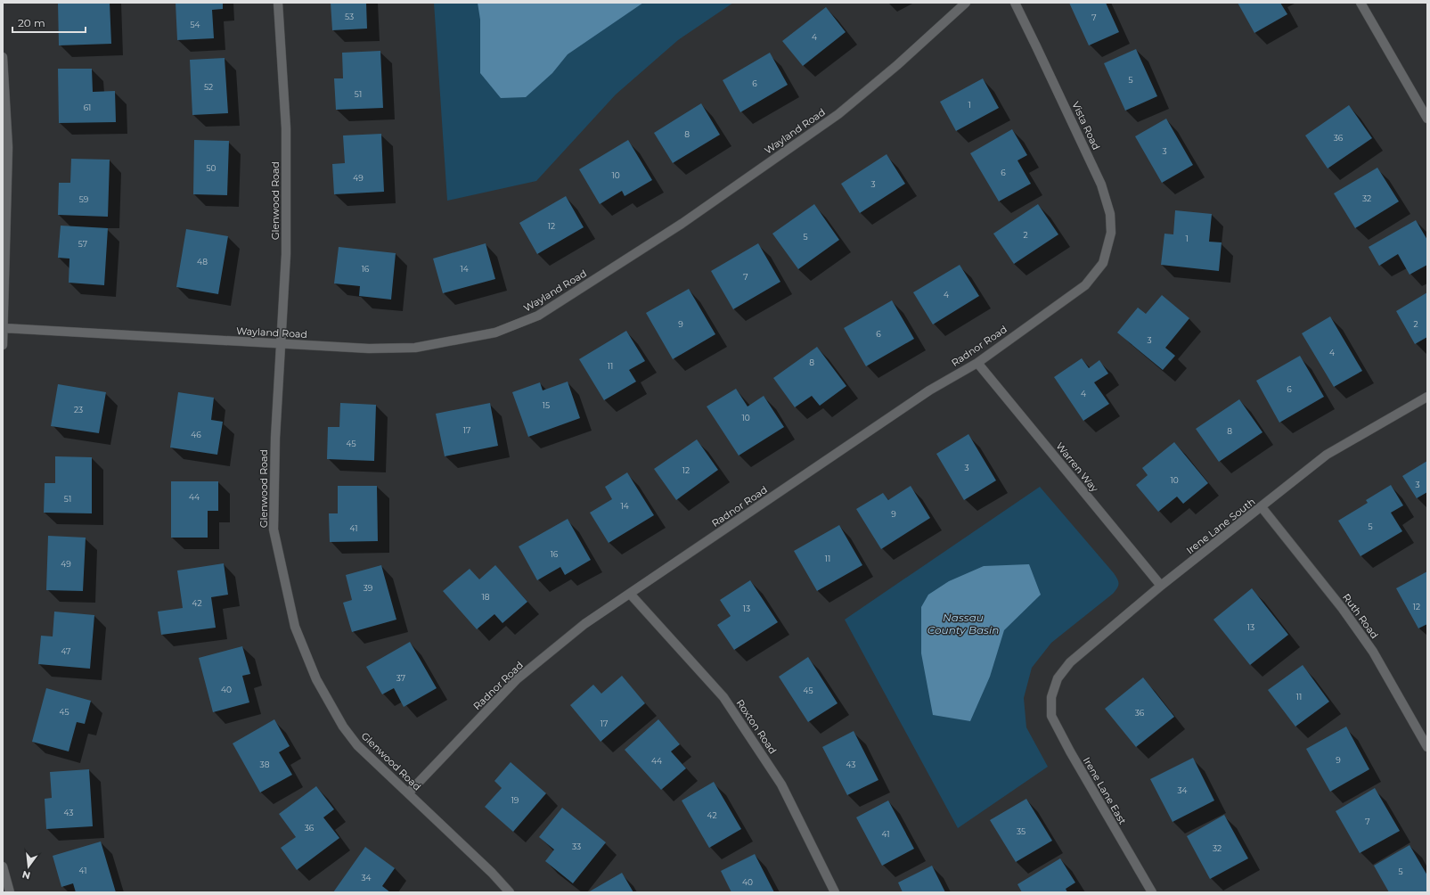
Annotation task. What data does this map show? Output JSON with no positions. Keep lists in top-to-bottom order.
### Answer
{
  "streets": {
    "street": [
      "Vista Road",
      "Wayland Road",
      "Glenwood Road",
      "Radnor Road",
      "Warren Way",
      "Irene Lane South",
      "Ruth Road",
      "Roxton Road",
      "Irene Lane East"
    ]
  },
  "crossings": [
    ["Vista Road", "Radnor Road"],
    ["Wayland Road", "Glenwood Road"],
    ["Glenwood Road", "Radnor Road"],
    ["Radnor Road", "Warren Way"],
    ["Radnor Road", "Roxton Road"],
    ["Warren Way", "Irene Lane South"],
    ["Irene Lane South", "Ruth Road"],
    ["Irene Lane South", "Irene Lane East"]
  ],
  "water": ["Nassau County Basin"],
  "house_numbers": [
    "53",
    "7",
    "54",
    "4",
    "5",
    "6",
    "52",
    "51",
    "1",
    "61",
    "8",
    "36",
    "3",
    "50",
    "6",
    "10",
    "49",
    "3",
    "32",
    "59",
    "12",
    "2",
    "5",
    "1",
    "57",
    "48",
    "16",
    "14",
    "7",
    "4",
    "9",
    "2",
    "6",
    "3",
    "4",
    "8",
    "11",
    "6",
    "4",
    "15",
    "23",
    "10",
    "17",
    "8",
    "46",
    "45",
    "3",
    "12",
    "10",
    "3",
    "44",
    "51",
    "14",
    "9",
    "5",
    "41",
    "16",
    "11",
    "49",
    "39",
    "18",
    "42",
    "12",
    "13",
    "13",
    "47",
    "37",
    "40",
    "45",
    "11",
    "45",
    "36",
    "17",
    "9",
    "44",
    "38",
    "43",
    "34",
    "19",
    "43",
    "42",
    "7",
    "36",
    "35",
    "41",
    "33",
    "32",
    "41",
    "5",
    "34",
    "40"
  ],
  "scale_bar": "20 m",
  "north": "bottom"
}
